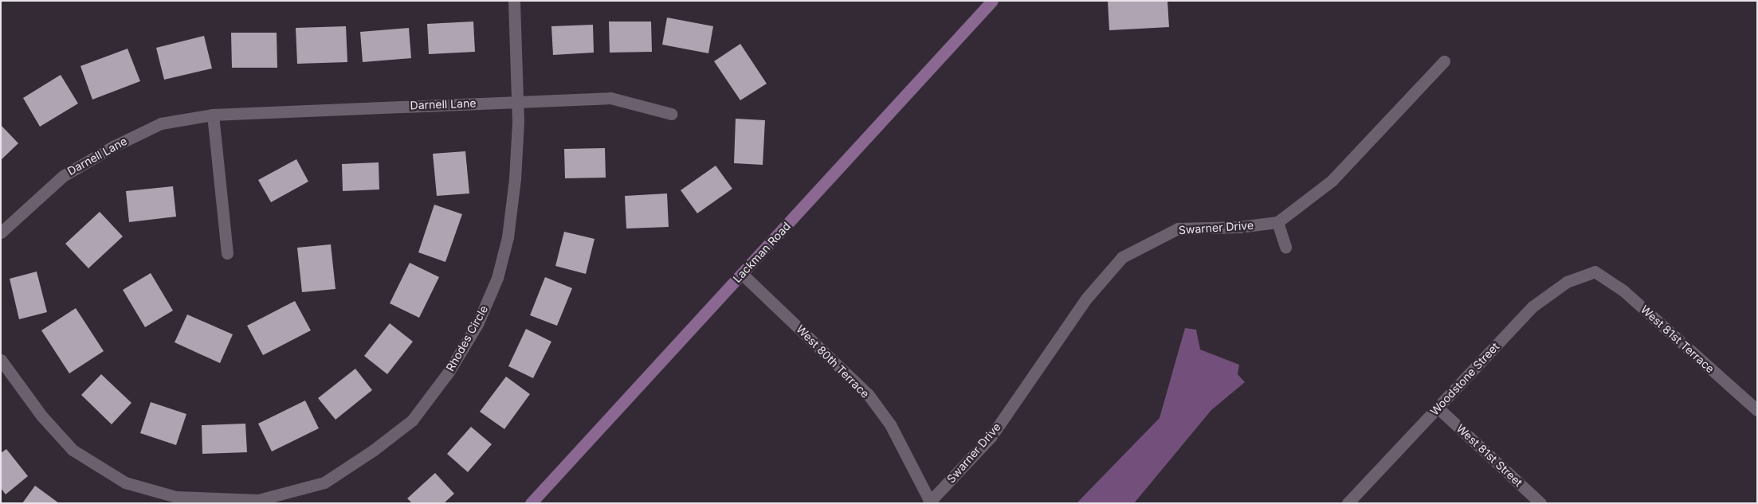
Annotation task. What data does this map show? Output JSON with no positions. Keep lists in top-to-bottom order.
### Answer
{
  "streets": {
    "main road": ["Lackman Road"],
    "street": [
      "Darnell Lane",
      "Swarner Drive",
      "Rhodes Circle",
      "West 81st Terrace",
      "West 80th Terrace",
      "Woodstone Street",
      "West 81st Street"
    ]
  },
  "crossings": [
    ["Darnell Lane", "Rhodes Circle"],
    ["Swarner Drive", "West 80th Terrace"],
    ["Lackman Road", "West 80th Terrace"],
    ["West 81st Terrace", "Woodstone Street"],
    ["Woodstone Street", "West 81st Street"]
  ]
}
